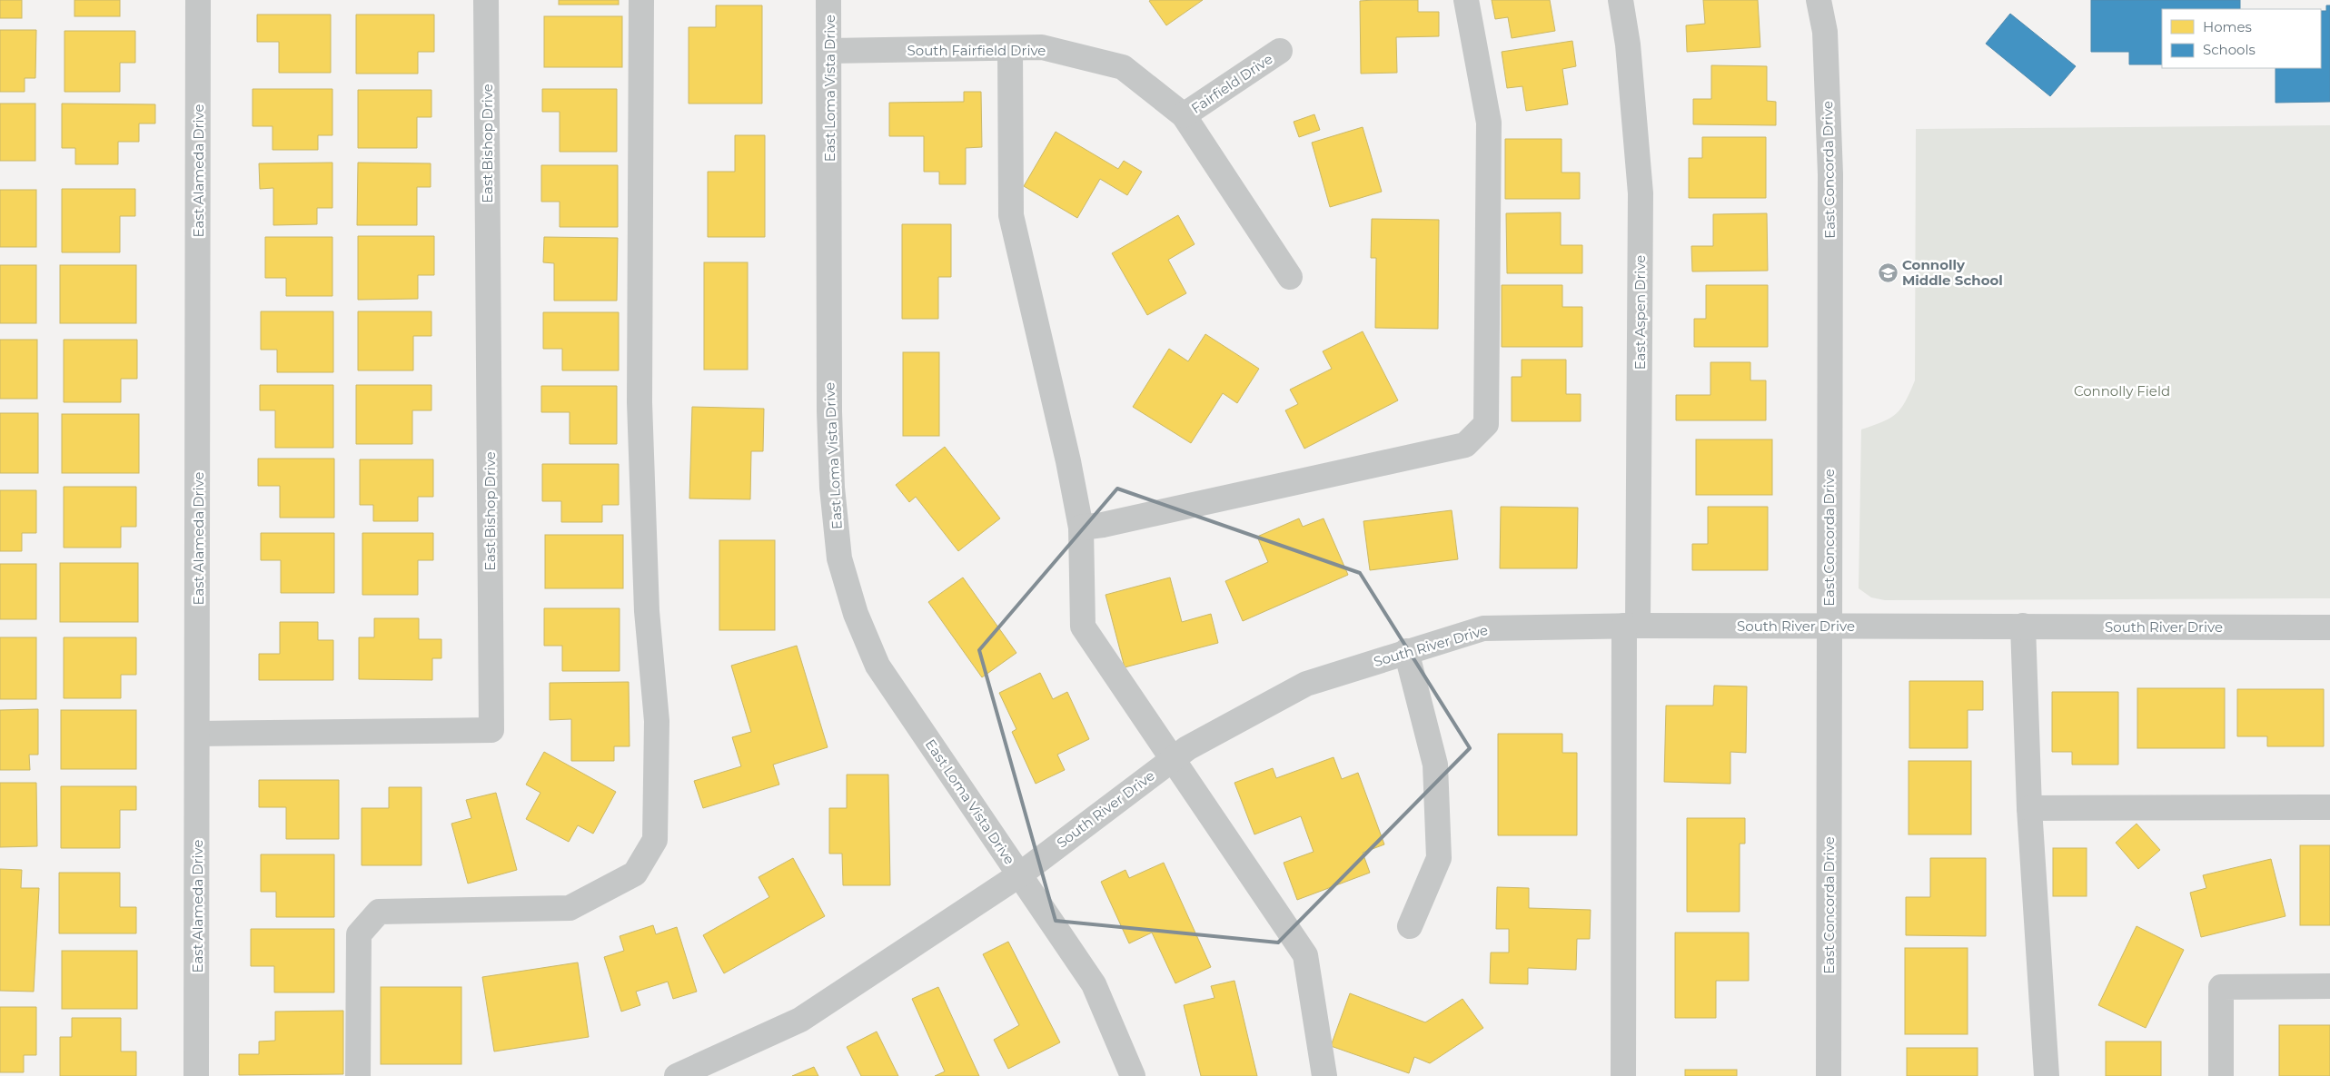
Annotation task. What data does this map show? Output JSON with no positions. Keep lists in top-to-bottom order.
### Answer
{
  "streets": {
    "street": [
      "South Fairfield Drive",
      "Fairfield Drive",
      "East Loma Vista Drive",
      "East Bishop Drive",
      "East Concorda Drive",
      "East Alameda Drive",
      "East Aspen Drive",
      "South River Drive"
    ]
  },
  "crossings": [
    ["South Fairfield Drive", "Fairfield Drive"],
    ["South Fairfield Drive", "East Loma Vista Drive"],
    ["East Loma Vista Drive", "South River Drive"],
    ["East Bishop Drive", "East Alameda Drive"],
    ["East Concorda Drive", "South River Drive"],
    ["East Aspen Drive", "South River Drive"]
  ],
  "parks": ["Connolly Field"],
  "places": {
    "school or university": ["Connolly Middle School"]
  },
  "legend": ["Homes", "Schools"]
}
